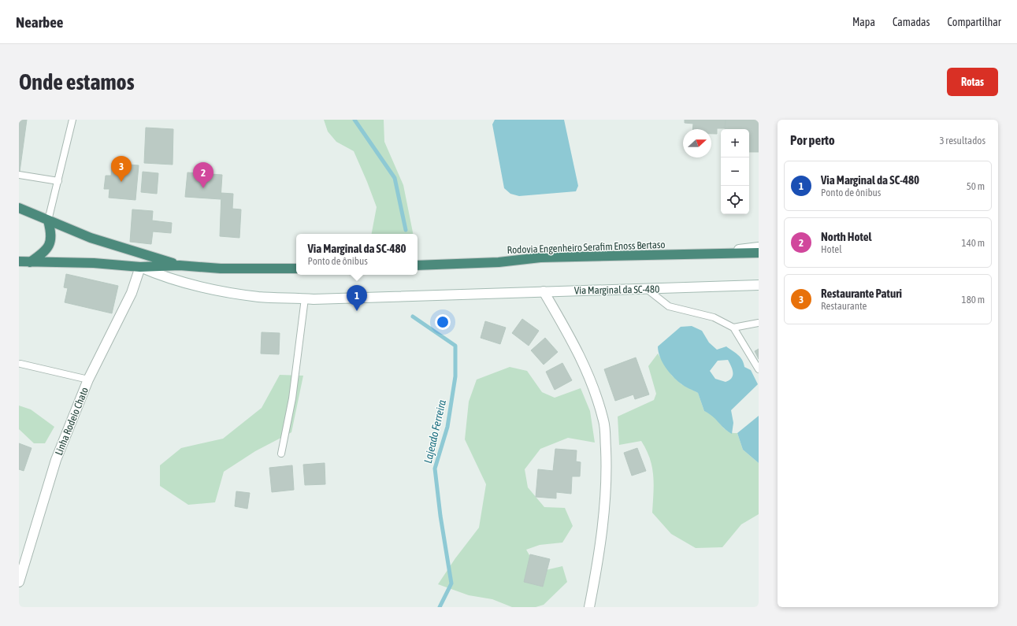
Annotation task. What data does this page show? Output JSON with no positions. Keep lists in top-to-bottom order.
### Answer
{
  "streets": {
    "highway": ["Rodovia Engenheiro Serafim Enoss Bertaso"],
    "main road": ["Via Marginal da SC-480", "Linha Rodeio Chato"]
  },
  "crossings": [
    ["Via Marginal da SC-480", "Linha Rodeio Chato"]
  ],
  "water": ["Lajeado Ferreira"],
  "north": "right",
  "page": {
    "header": "Nearbee",
    "nav": ["Mapa", "Camadas", "Compartilhar"],
    "buttons": "Rotas",
    "title": "Onde estamos",
    "heading": ["Por perto", "3 resultados"],
    "map_buttons": ["+", "−"],
    "pins": ["3", "2", "1"],
    "list": [
      {
        "mark": "1",
        "name": "Via Marginal da SC-480",
        "note": "Ponto de ônibus",
        "value": "50 m"
      },
      {
        "mark": "2",
        "name": "North Hotel",
        "note": "Hotel",
        "value": "140 m"
      },
      {
        "mark": "3",
        "name": "Restaurante Paturi",
        "note": "Restaurante",
        "value": "180 m"
      }
    ],
    "popup": ["Via Marginal da SC-480", "Ponto de ônibus"]
  }
}
